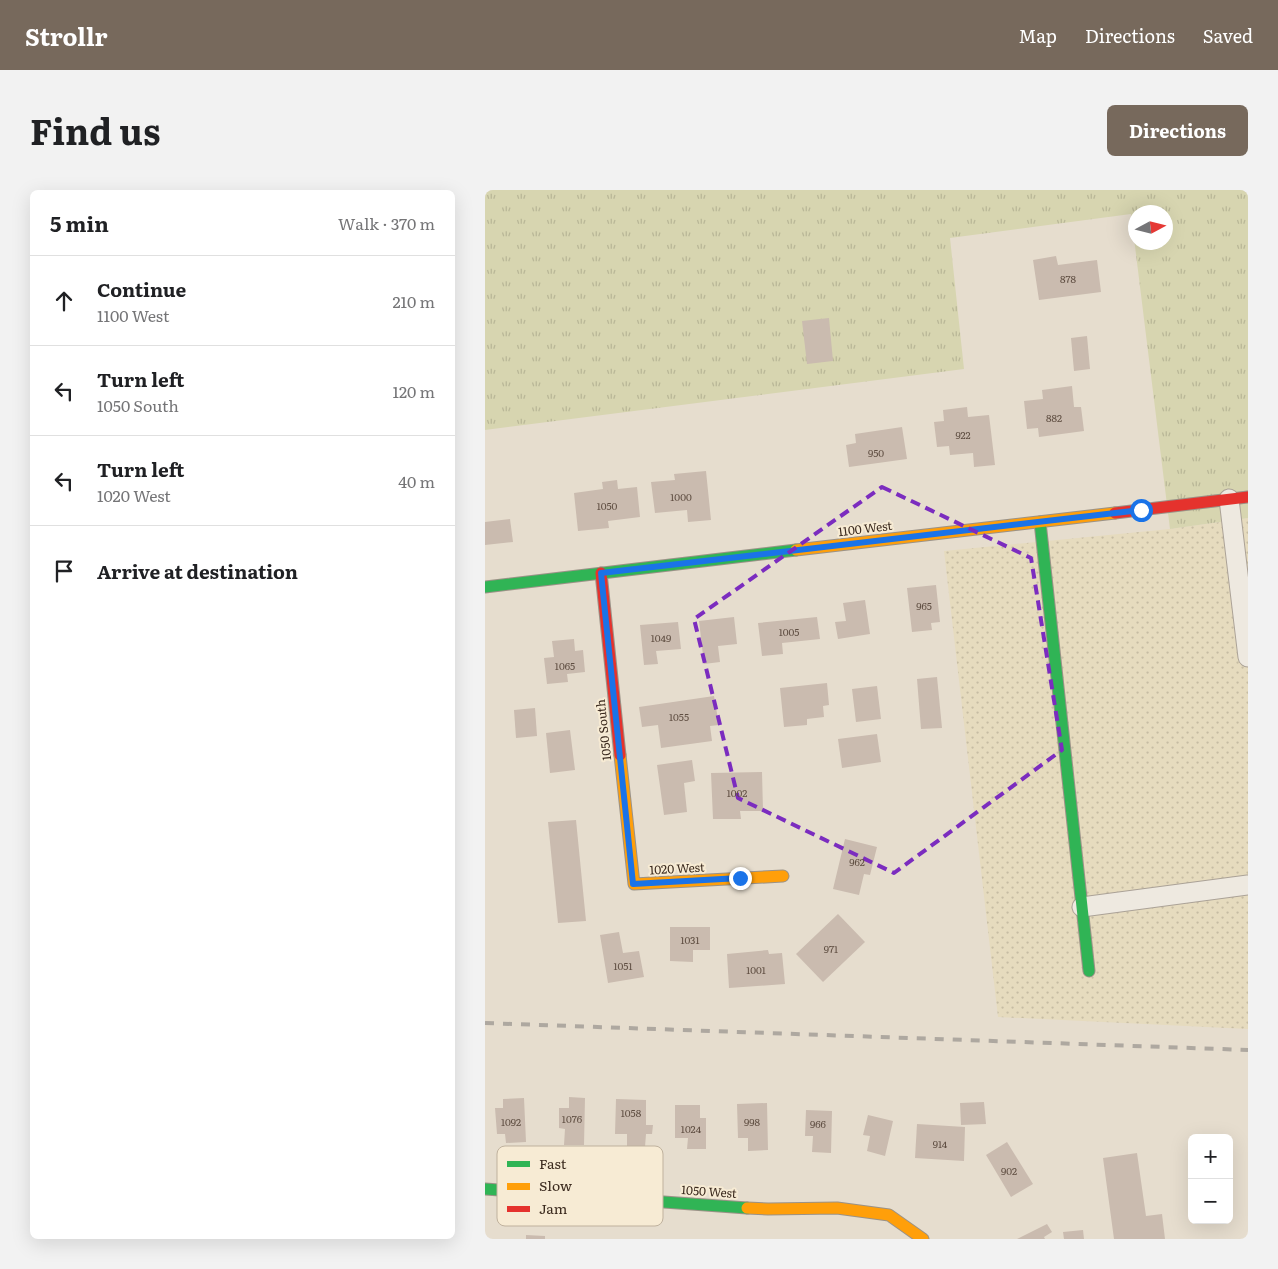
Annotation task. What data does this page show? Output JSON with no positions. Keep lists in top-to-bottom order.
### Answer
{
  "streets": {
    "street": [
      "1100 West",
      "1050 South",
      "1020 West",
      "1050 West"
    ]
  },
  "crossings": [
    ["1100 West", "1050 South"],
    ["1050 South", "1020 West"]
  ],
  "house_numbers": [
    "878",
    "882",
    "922",
    "950",
    "1000",
    "1050",
    "965",
    "1005",
    "1049",
    "1065",
    "1055",
    "1002",
    "962",
    "1031",
    "971",
    "1051",
    "1001",
    "1058",
    "1076",
    "1092",
    "998",
    "966",
    "1024",
    "914",
    "902"
  ],
  "legend": ["Fast", "Slow", "Jam"],
  "north": "right",
  "page": {
    "header": "Strollr",
    "nav": ["Map", "Directions", "Saved"],
    "title": "Find us",
    "buttons": "Directions",
    "heading": ["5 min", "Walk · 370 m"],
    "list": [
      ["Continue", "1100 West", "210 m"],
      ["Turn left", "1050 South", "120 m"],
      ["Turn left", "1020 West", "40 m"],
      "Arrive at destination"
    ],
    "map_buttons": ["+", "−"]
  }
}
